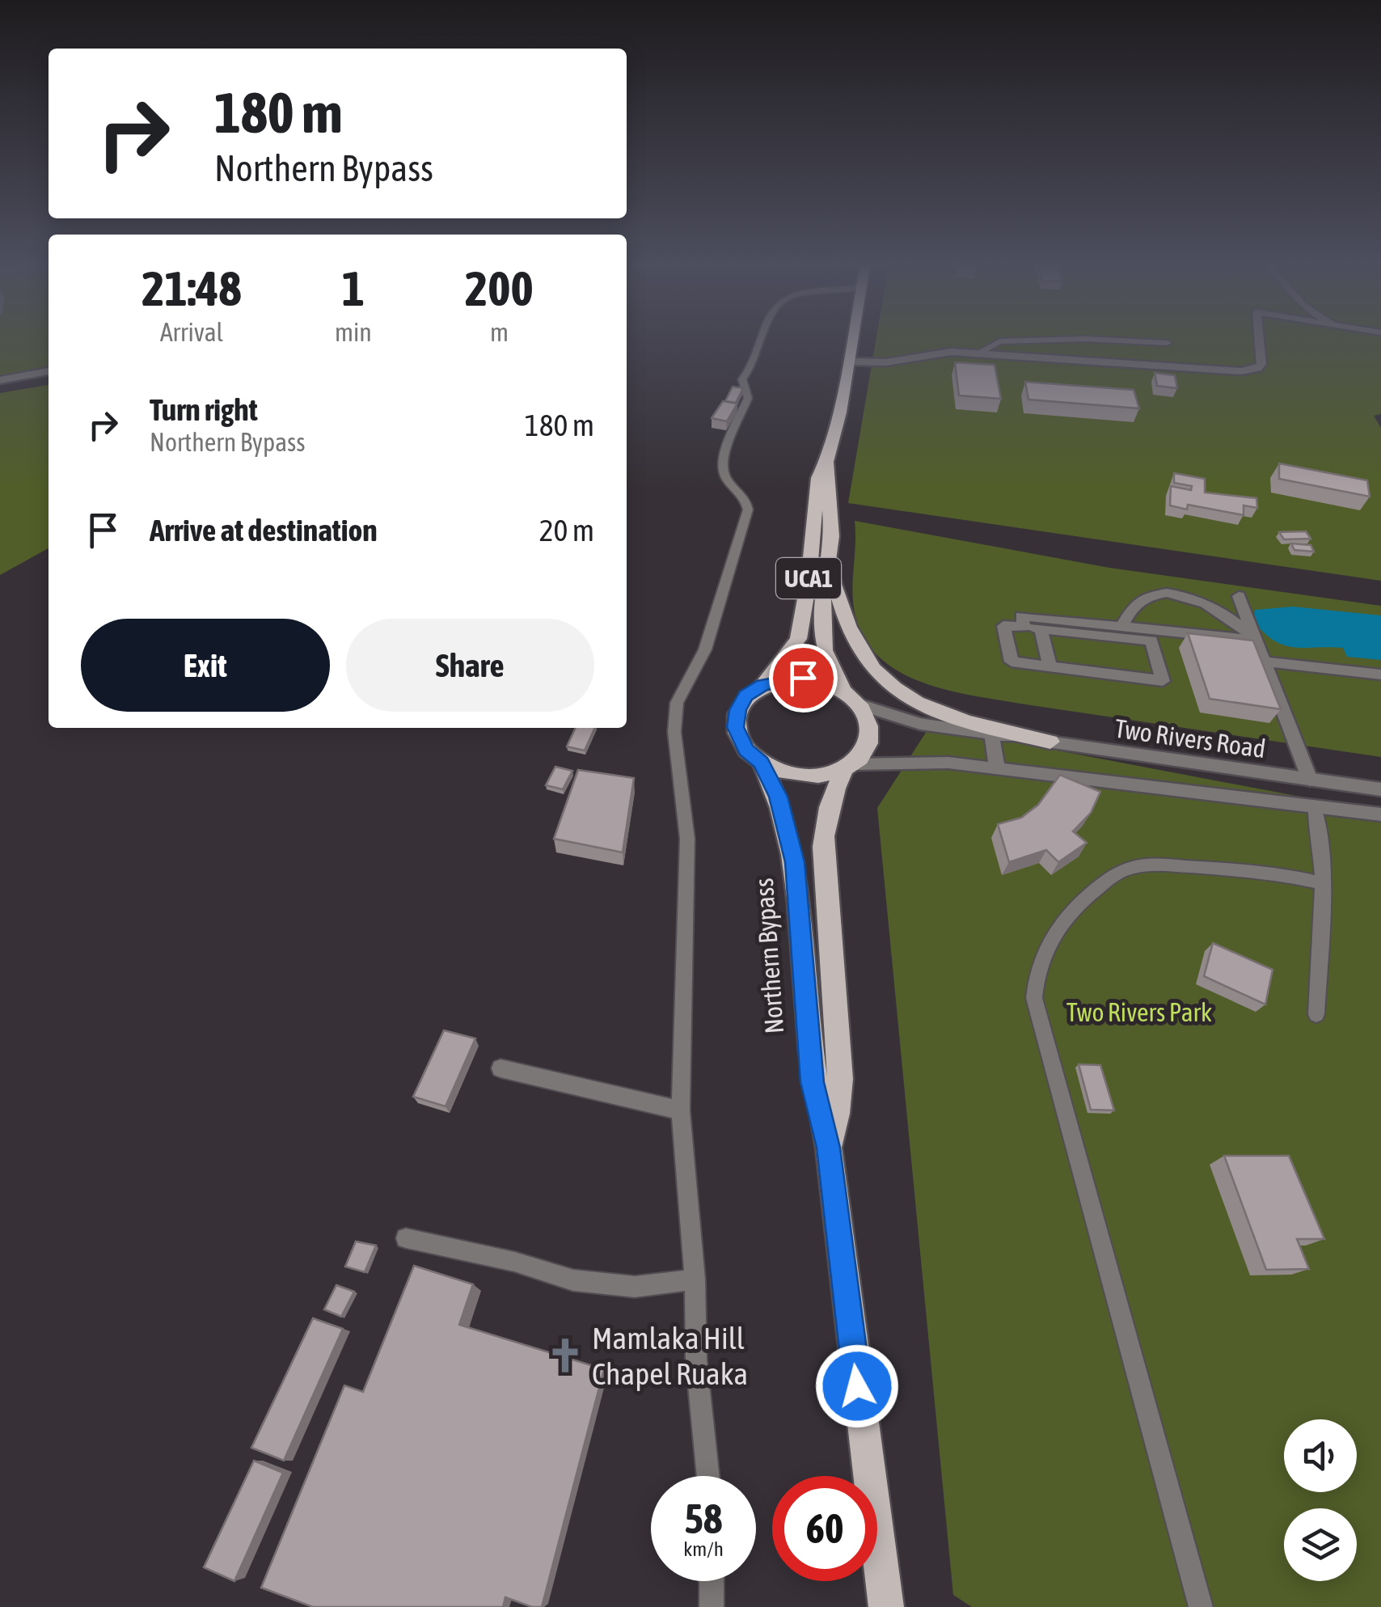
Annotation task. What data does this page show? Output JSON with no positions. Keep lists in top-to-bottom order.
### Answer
{
  "streets": {
    "main road": ["UCA1", "Northern Bypass"],
    "street": ["Two Rivers Road"]
  },
  "crossings": [
    ["UCA1", "Two Rivers Road"],
    ["UCA1", "Northern Bypass"],
    ["Two Rivers Road", "Northern Bypass"]
  ],
  "parks": ["Two Rivers Park"],
  "places": {
    "church": ["Mamlaka Hill Chapel Ruaka"]
  },
  "page": {
    "turn": ["180 m", "Northern Bypass"],
    "eta": [
      "21:48",
      "Arrival",
      "1",
      "min",
      "200",
      "m"
    ],
    "list": [
      {
        "name": "Turn right",
        "note": "Northern Bypass",
        "value": "180 m"
      },
      {
        "name": "Arrive at destination",
        "value": "20 m"
      }
    ],
    "buttons": ["Exit", "Share"],
    "speed": "58 km/h",
    "limit": "60"
  }
}
